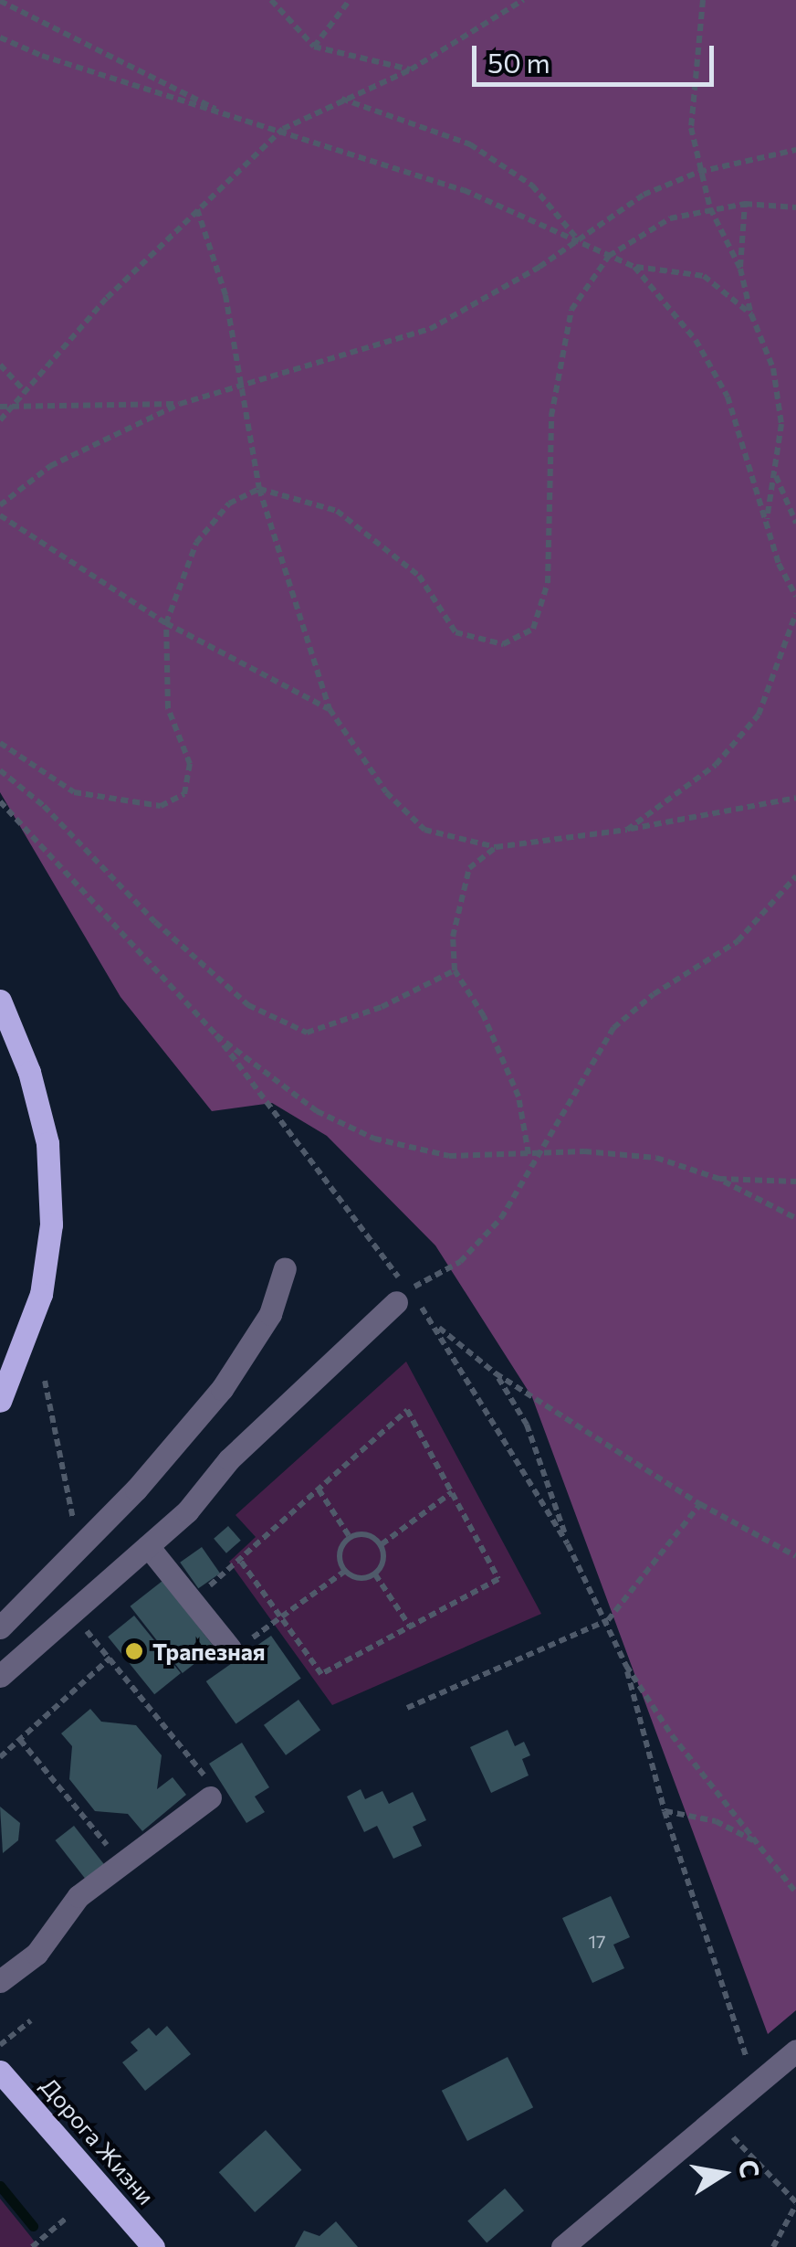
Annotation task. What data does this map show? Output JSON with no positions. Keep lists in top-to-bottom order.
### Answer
{
  "streets": {
    "main road": ["Дорога Жизни"]
  },
  "places": ["Трапезная"],
  "house_numbers": ["17"],
  "scale_bar": "50 m",
  "north": "right"
}
